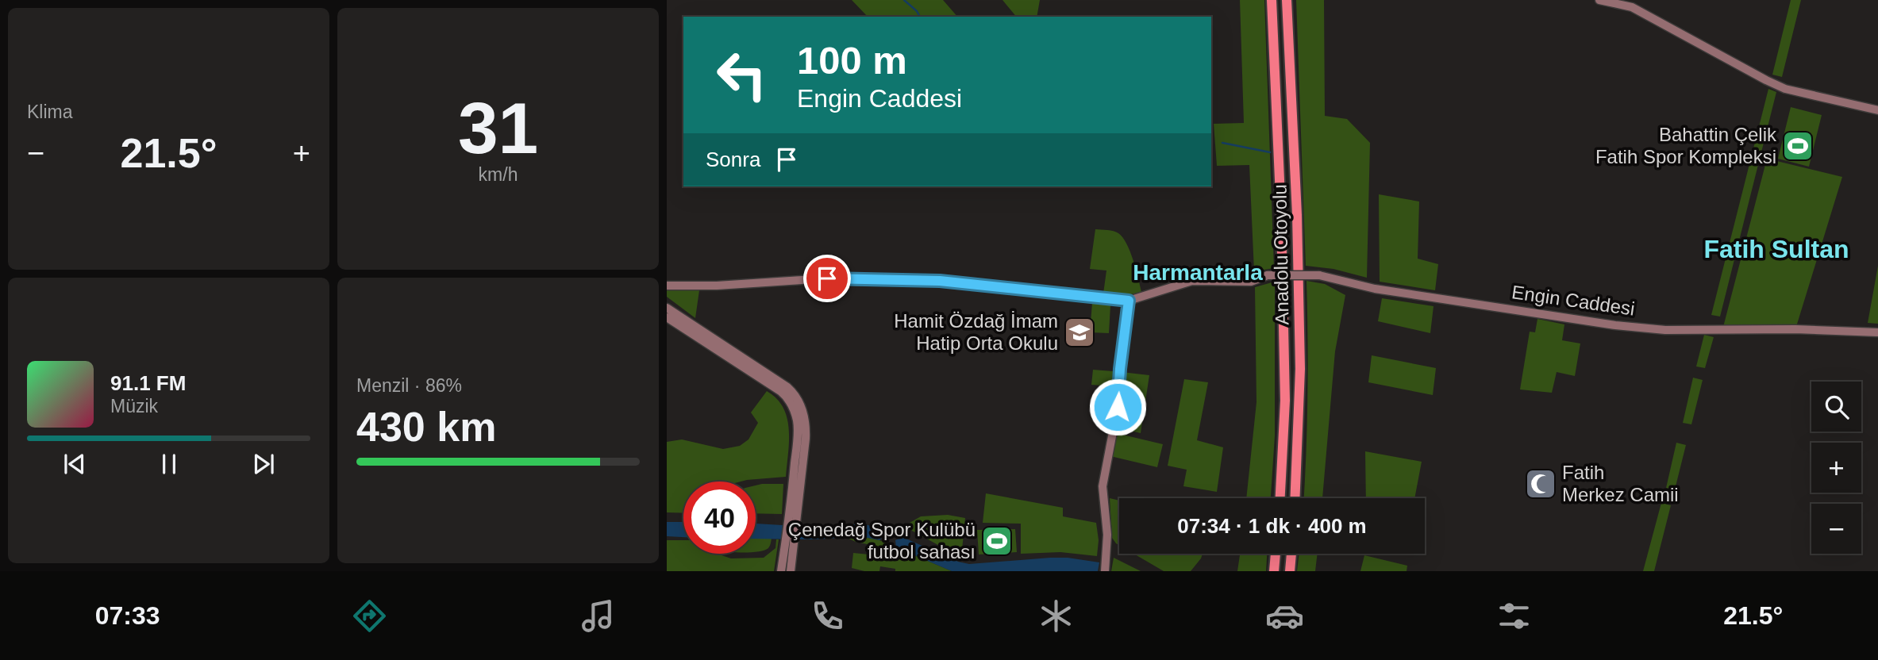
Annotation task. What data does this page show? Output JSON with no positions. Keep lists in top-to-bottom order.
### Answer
{
  "streets": {
    "highway": ["Anadolu Otoyolu"],
    "street": ["Engin Caddesi"]
  },
  "districts": ["Fatih Sultan", "Harmantarla"],
  "places": {
    "sports": ["Bahattin Çelik Fatih Spor Kompleksi", "Çenedağ Spor Kulübü futbol sahası"],
    "school or university": ["Hamit Özdağ İmam Hatip Orta Okulu"],
    "mosque": ["Fatih Merkez Camii"]
  },
  "page": {
    "tile": [
      "Klima",
      ["31", "km/h"],
      ["Menzil · 86%", "430 km"]
    ],
    "turn": ["100 m", "Engin Caddesi"],
    "heat": ["−", "21.5°", "+"],
    "then": "Sonra",
    "song": ["91.1 FM", "Müzik"],
    "map_buttons": ["+", "−"],
    "limit": "40",
    "trip": "07:34 · 1 dk · 400 m",
    "tabs": ["07:33", "21.5°"]
  }
}
